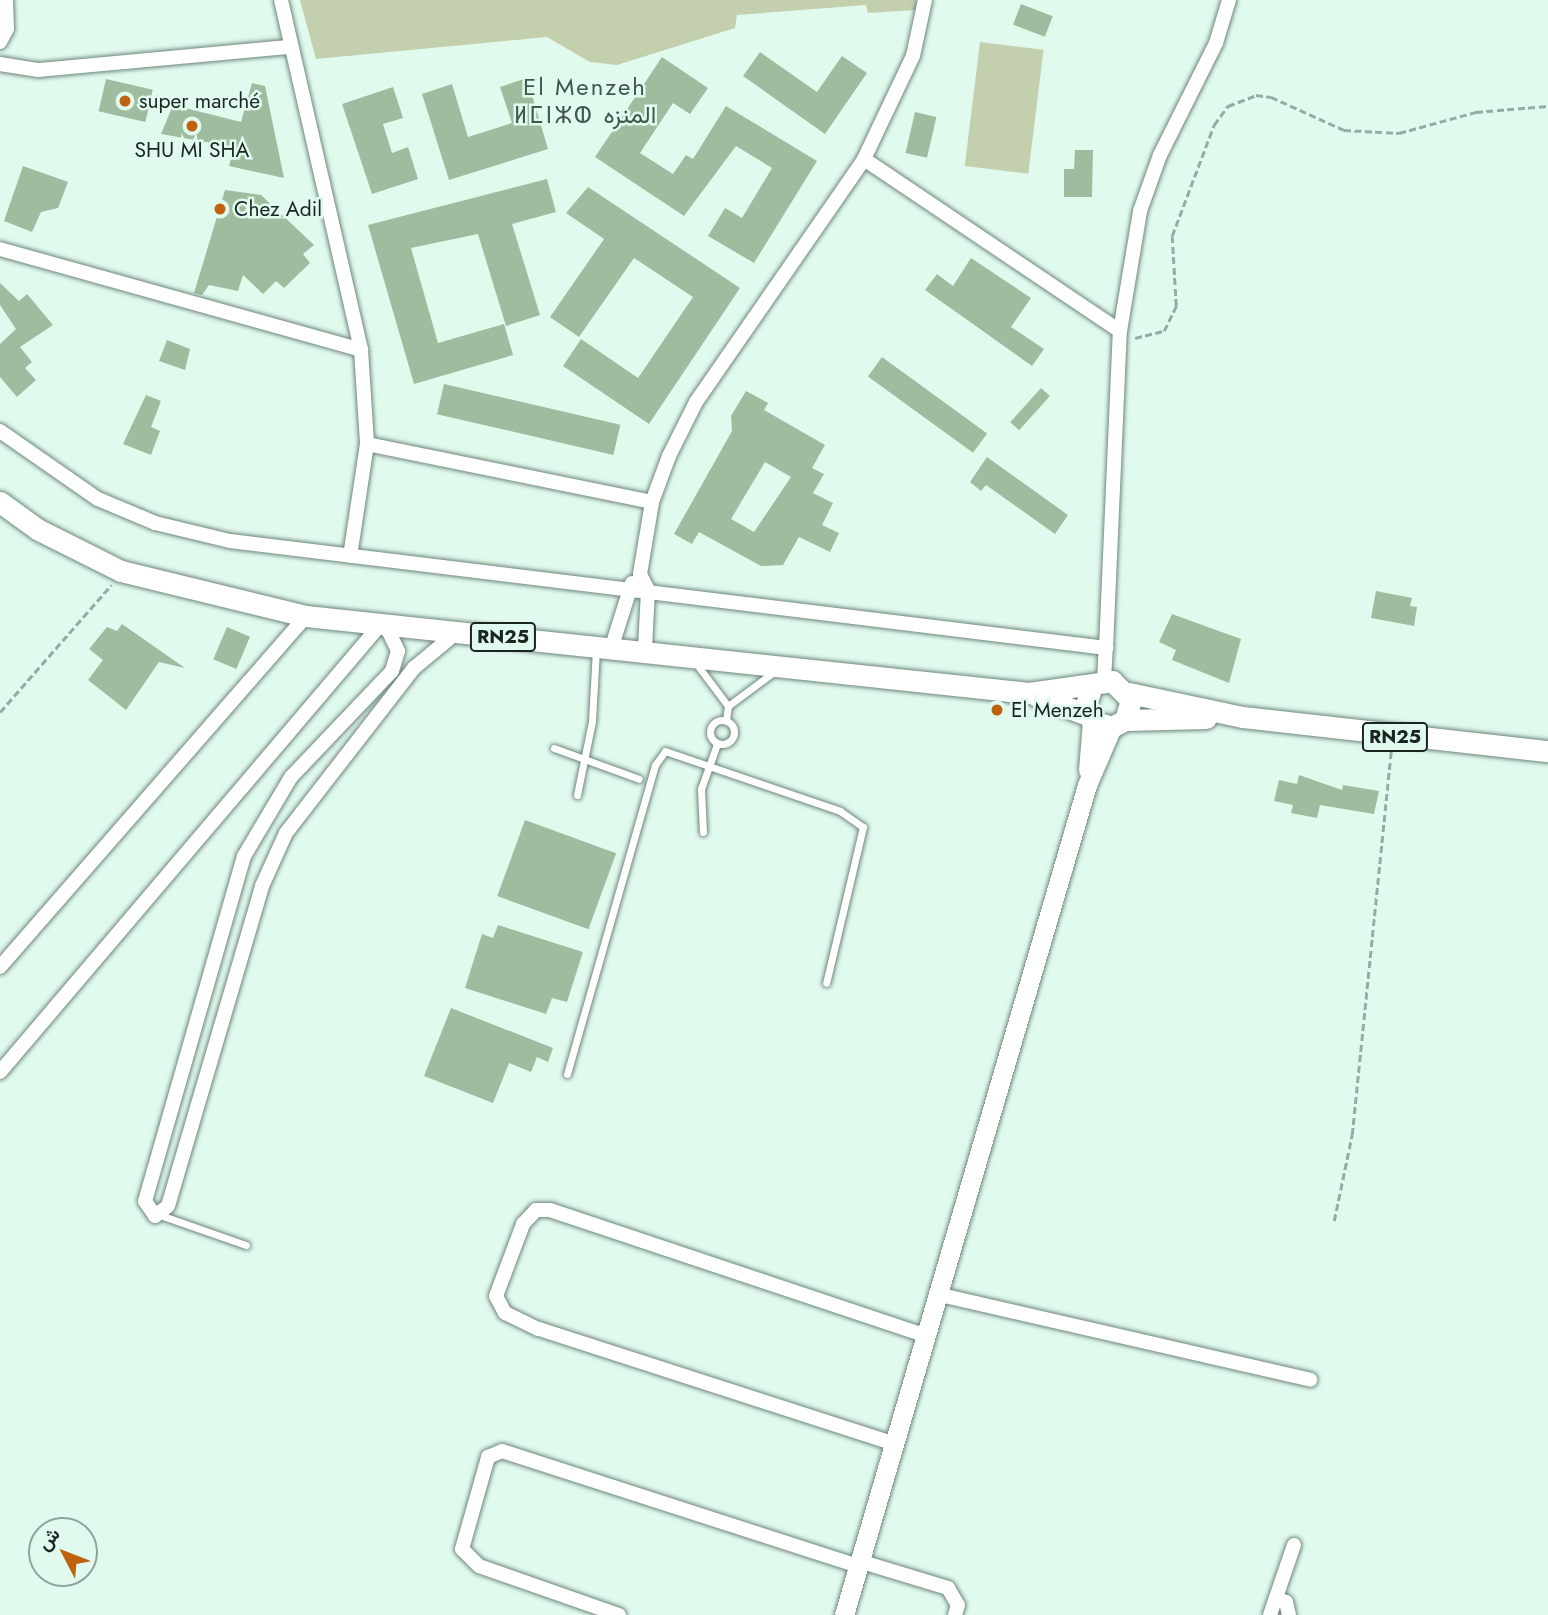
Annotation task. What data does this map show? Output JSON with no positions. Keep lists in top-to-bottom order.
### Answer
{
  "streets": {
    "main road": ["RN25"]
  },
  "districts": ["El Menzeh ⵍⵎⵏⵣⵀ المنزه"],
  "places": [
    "super marché",
    "SHU MI SHA",
    "Chez Adil",
    "El Menzeh"
  ],
  "north": "top left"
}
